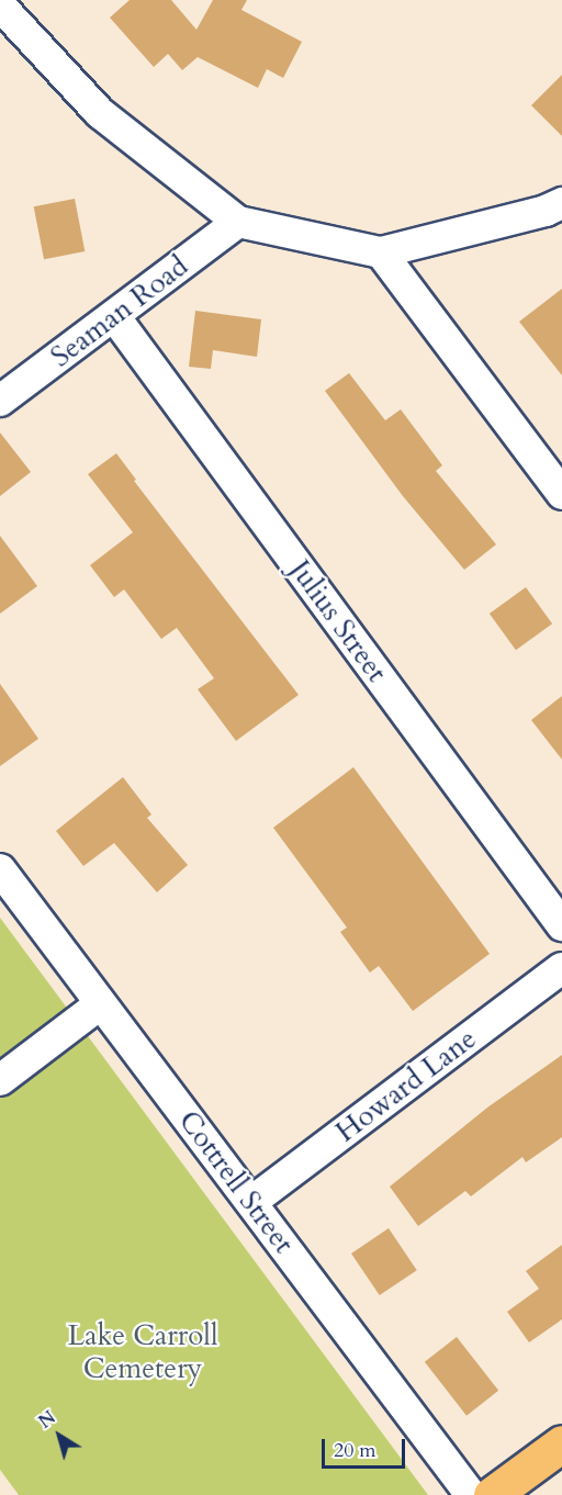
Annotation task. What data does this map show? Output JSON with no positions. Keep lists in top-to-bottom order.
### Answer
{
  "streets": {
    "street": [
      "Seaman Road",
      "Julius Street",
      "Howard Lane",
      "Cottrell Street"
    ]
  },
  "crossings": [
    ["Seaman Road", "Julius Street"],
    ["Howard Lane", "Cottrell Street"]
  ],
  "parks": ["Lake Carroll Cemetery"],
  "scale_bar": "20 m",
  "north": "top left"
}
